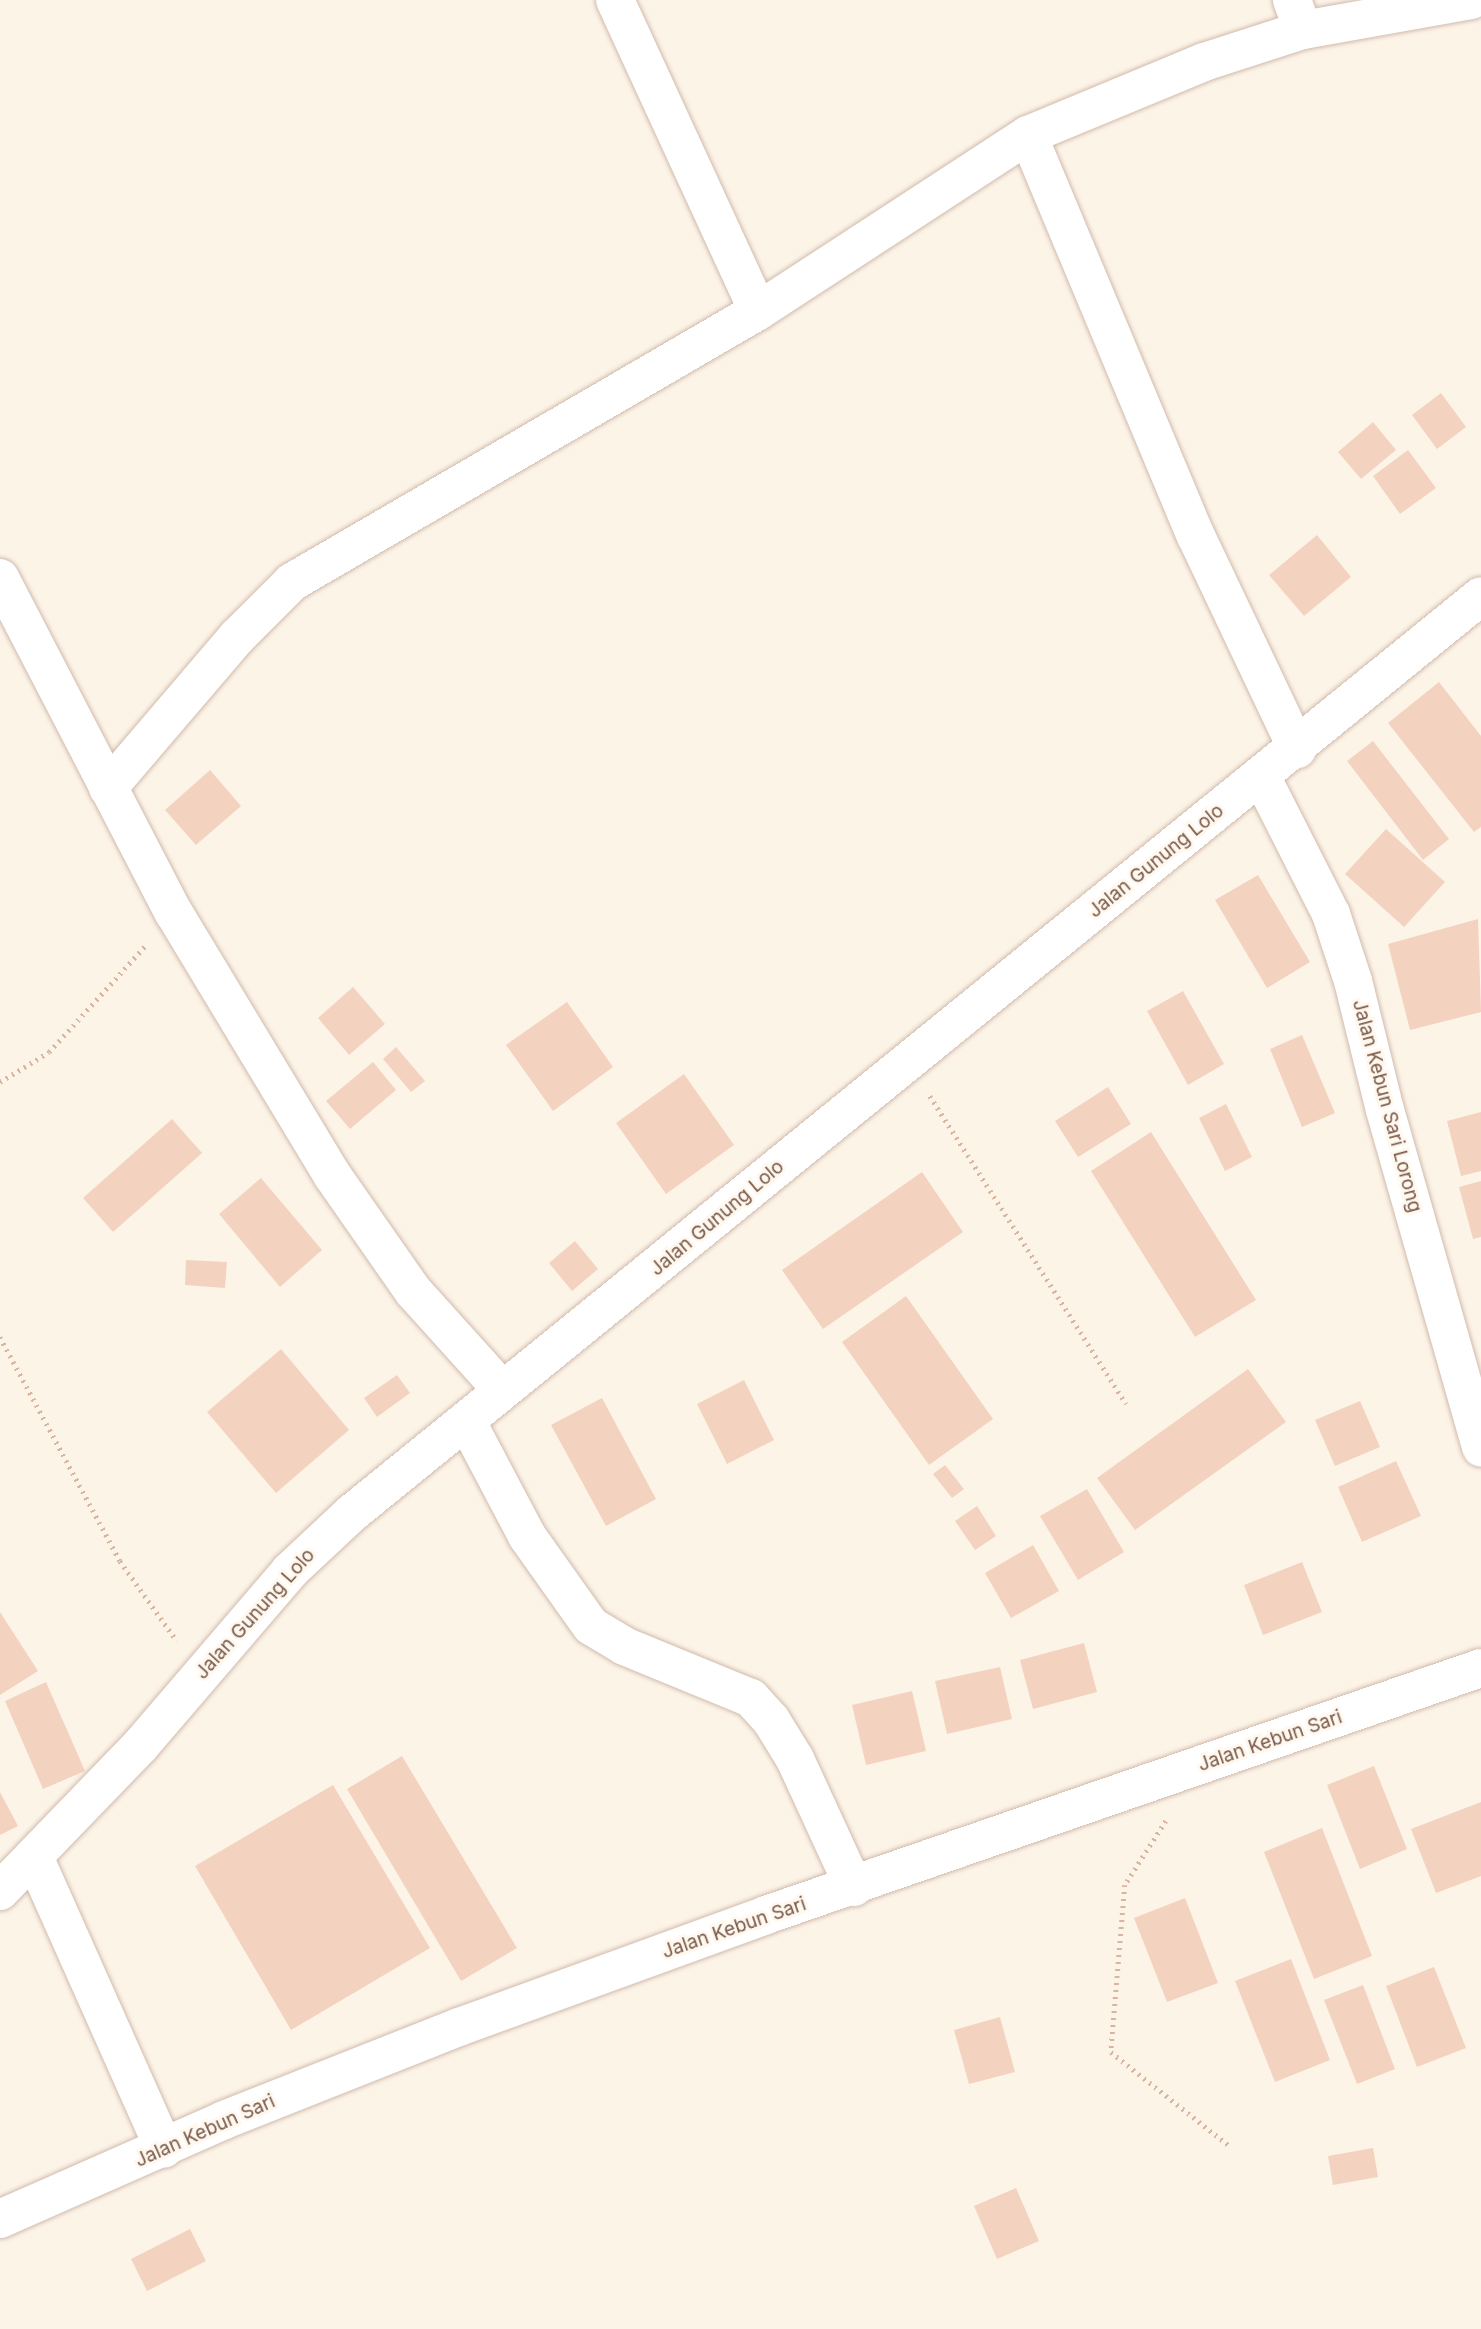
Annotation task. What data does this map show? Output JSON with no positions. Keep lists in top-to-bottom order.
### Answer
{
  "streets": {
    "street": ["Jalan Gunung Lolo", "Jalan Kebun Sari Lorong", "Jalan Kebun Sari"]
  },
  "crossings": [
    ["Jalan Gunung Lolo", "Jalan Kebun Sari Lorong"]
  ]
}
